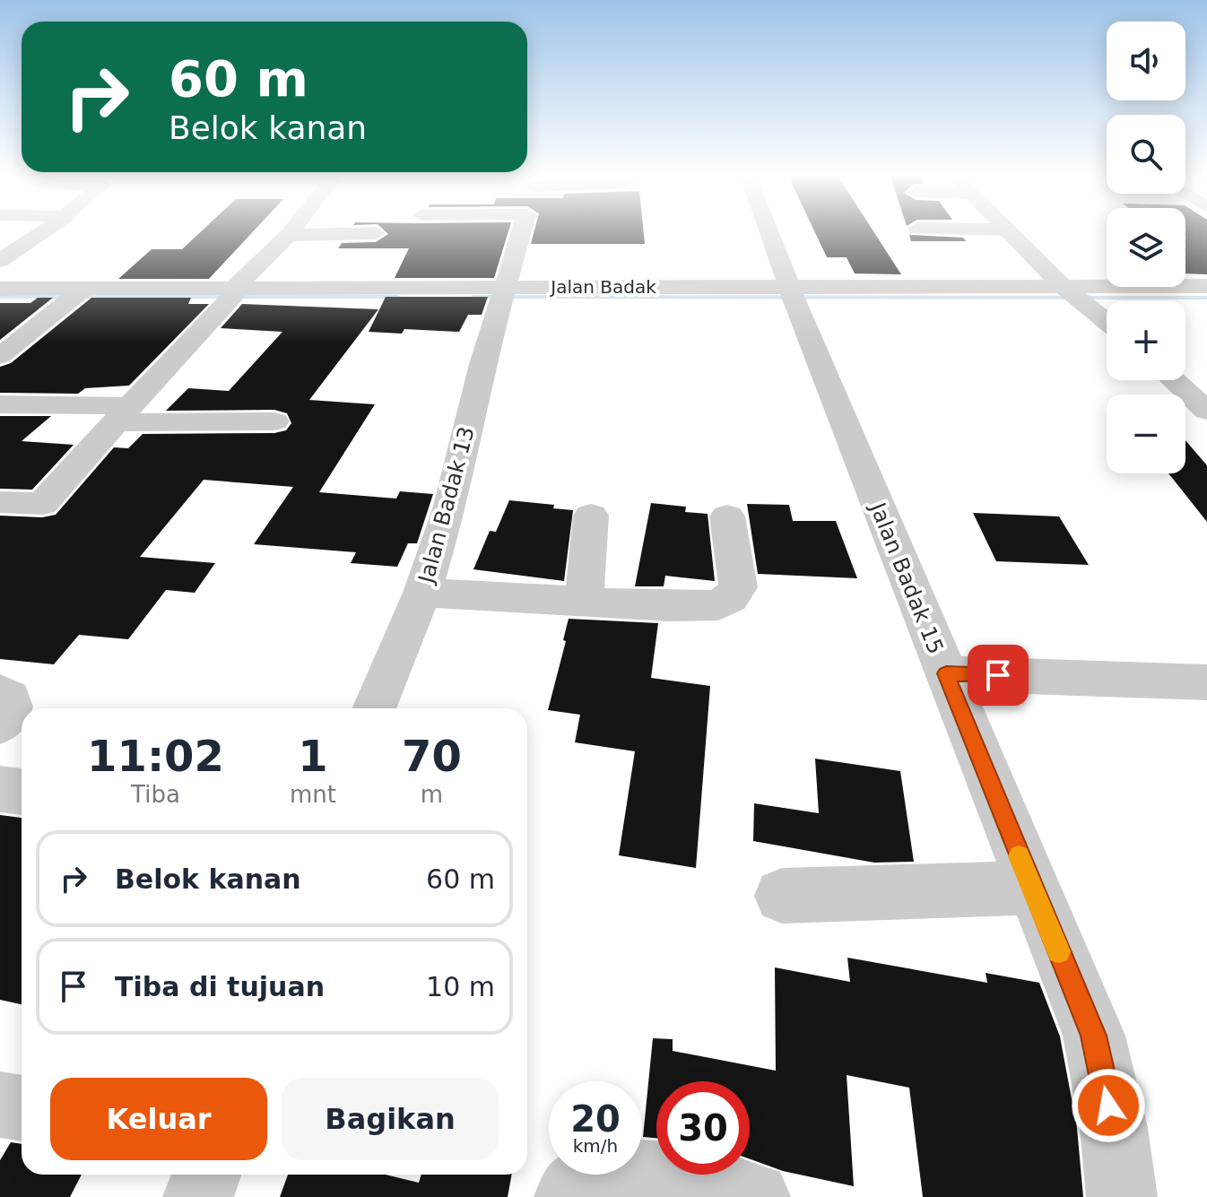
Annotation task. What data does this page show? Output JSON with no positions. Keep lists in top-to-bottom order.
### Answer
{
  "streets": {
    "street": ["Jalan Badak", "Jalan Badak 13", "Jalan Badak 15"]
  },
  "crossings": [
    ["Jalan Badak", "Jalan Badak 13"],
    ["Jalan Badak", "Jalan Badak 15"]
  ],
  "page": {
    "map_buttons": ["+", "−"],
    "turn": ["60 m", "Belok kanan"],
    "eta": [
      "11:02",
      "Tiba",
      "1",
      "mnt",
      "70",
      "m"
    ],
    "list": [
      {
        "name": "Belok kanan",
        "value": "60 m"
      },
      {
        "name": "Tiba di tujuan",
        "value": "10 m"
      }
    ],
    "buttons": ["Keluar", "Bagikan"],
    "speed": "20 km/h",
    "limit": "30"
  }
}
